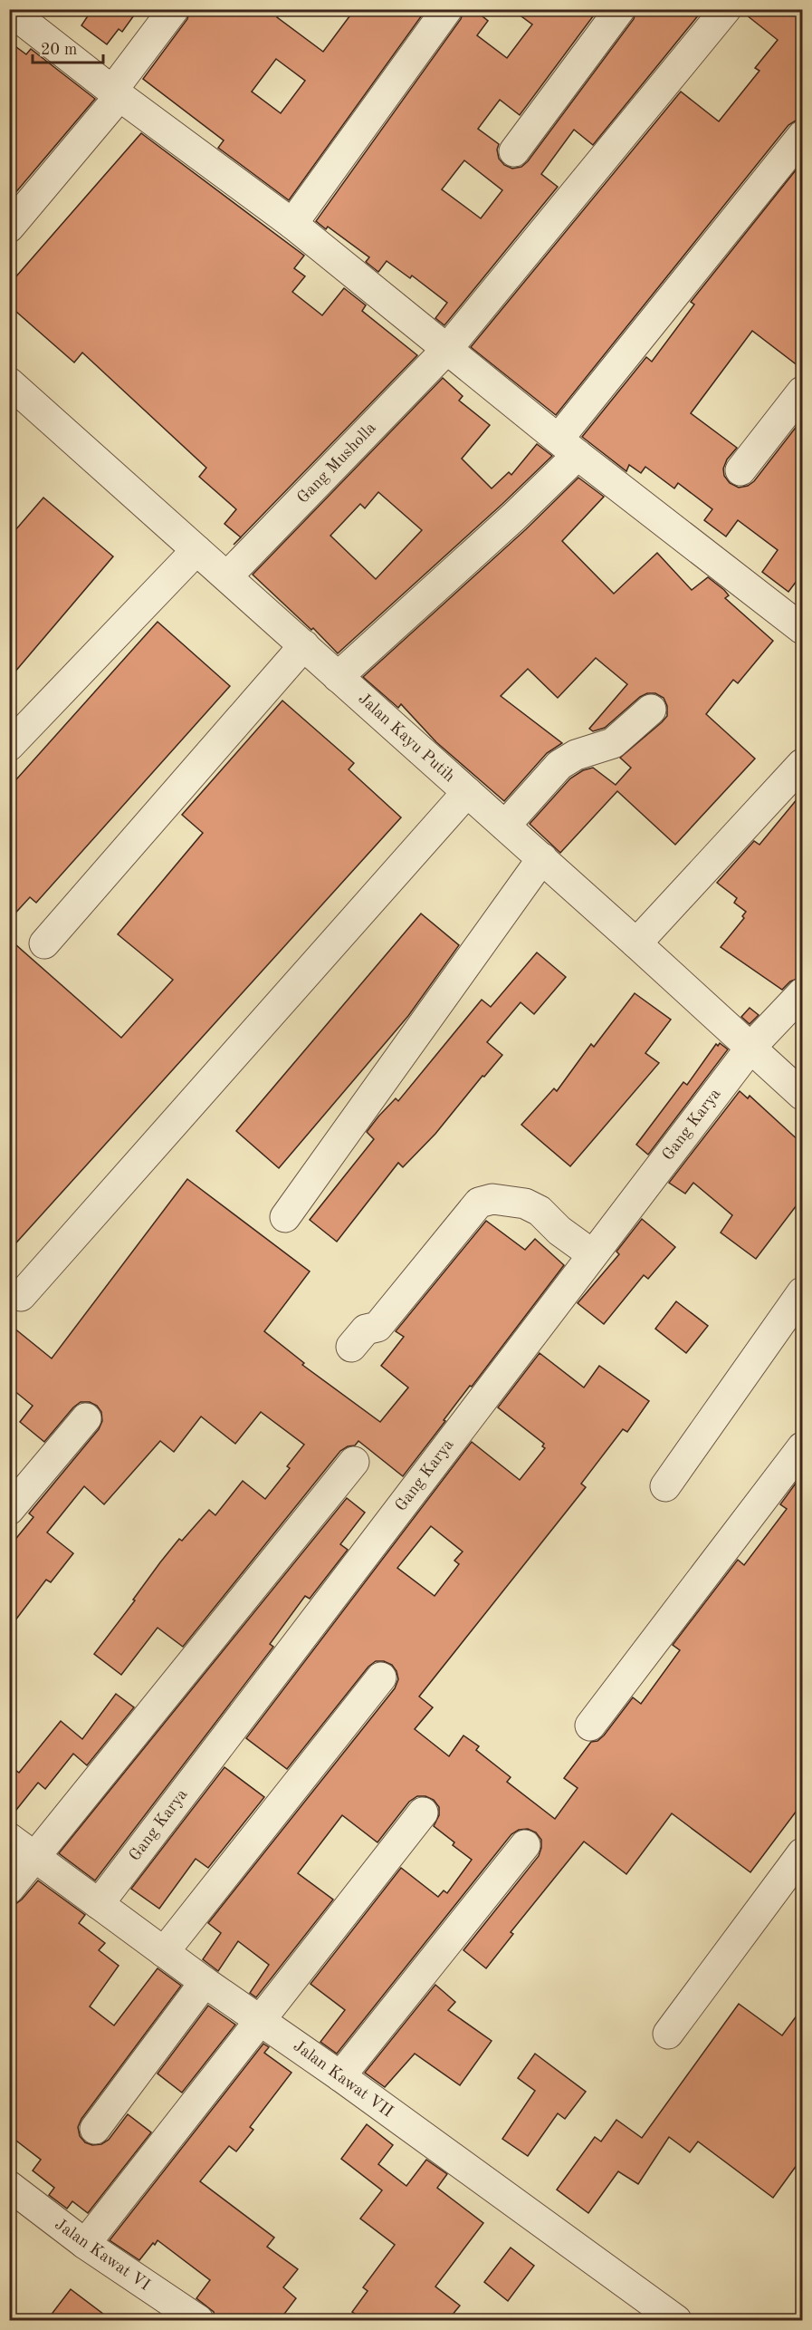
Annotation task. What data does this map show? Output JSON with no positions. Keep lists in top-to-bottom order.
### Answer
{
  "streets": {
    "street": [
      "Gang Musholla",
      "Jalan Kayu Putih",
      "Gang Karya",
      "Jalan Kawat VII",
      "Jalan Kawat VI"
    ]
  },
  "crossings": [
    ["Gang Musholla", "Jalan Kayu Putih"],
    ["Jalan Kayu Putih", "Gang Karya"],
    ["Gang Karya", "Jalan Kawat VII"]
  ],
  "scale_bar": "20 m"
}
